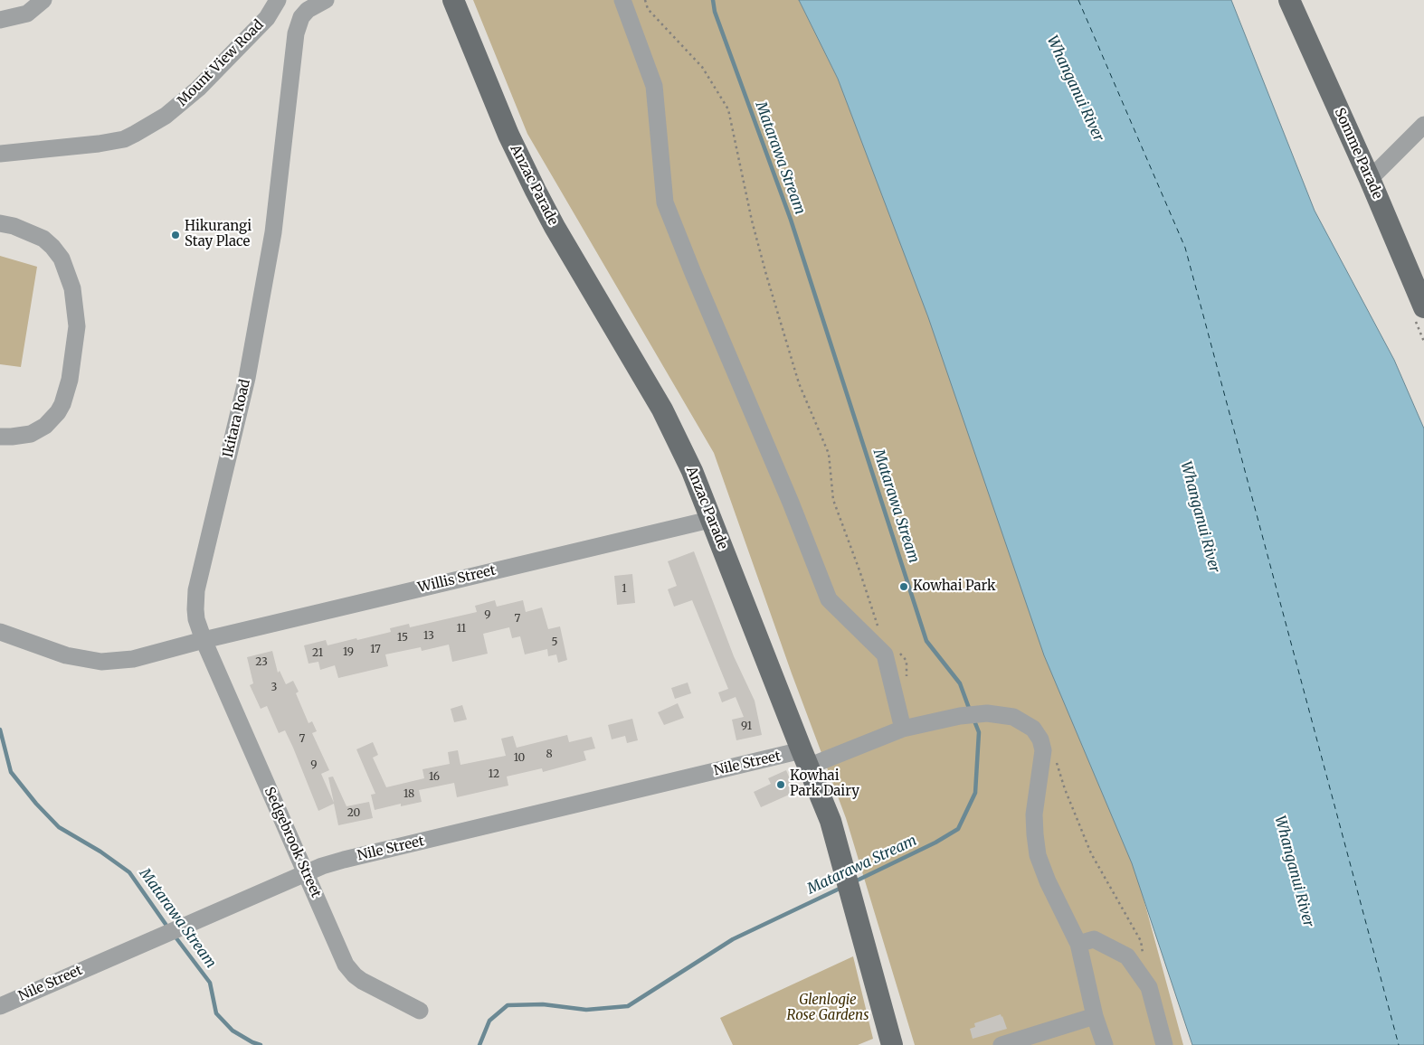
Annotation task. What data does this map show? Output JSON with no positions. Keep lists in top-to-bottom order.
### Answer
{
  "streets": {
    "main road": ["Somme Parade", "Anzac Parade"],
    "street": [
      "Mount View Road",
      "Ikitara Road",
      "Willis Street",
      "Nile Street",
      "Sedgebrook Street"
    ]
  },
  "crossings": [
    ["Anzac Parade", "Willis Street"],
    ["Anzac Parade", "Nile Street"],
    ["Ikitara Road", "Willis Street"],
    ["Ikitara Road", "Sedgebrook Street"],
    ["Willis Street", "Sedgebrook Street"],
    ["Nile Street", "Sedgebrook Street"]
  ],
  "water": ["Whanganui River", "Matarawa Stream"],
  "parks": ["Glenlogie Rose Gardens"],
  "places": ["Hikurangi Stay Place", "Kowhai Park", "Kowhai Park Dairy"],
  "house_numbers": [
    "1",
    "9",
    "7",
    "11",
    "13",
    "15",
    "5",
    "17",
    "19",
    "21",
    "23",
    "3",
    "91",
    "7",
    "8",
    "10",
    "9",
    "12",
    "16",
    "18",
    "20"
  ]
}
